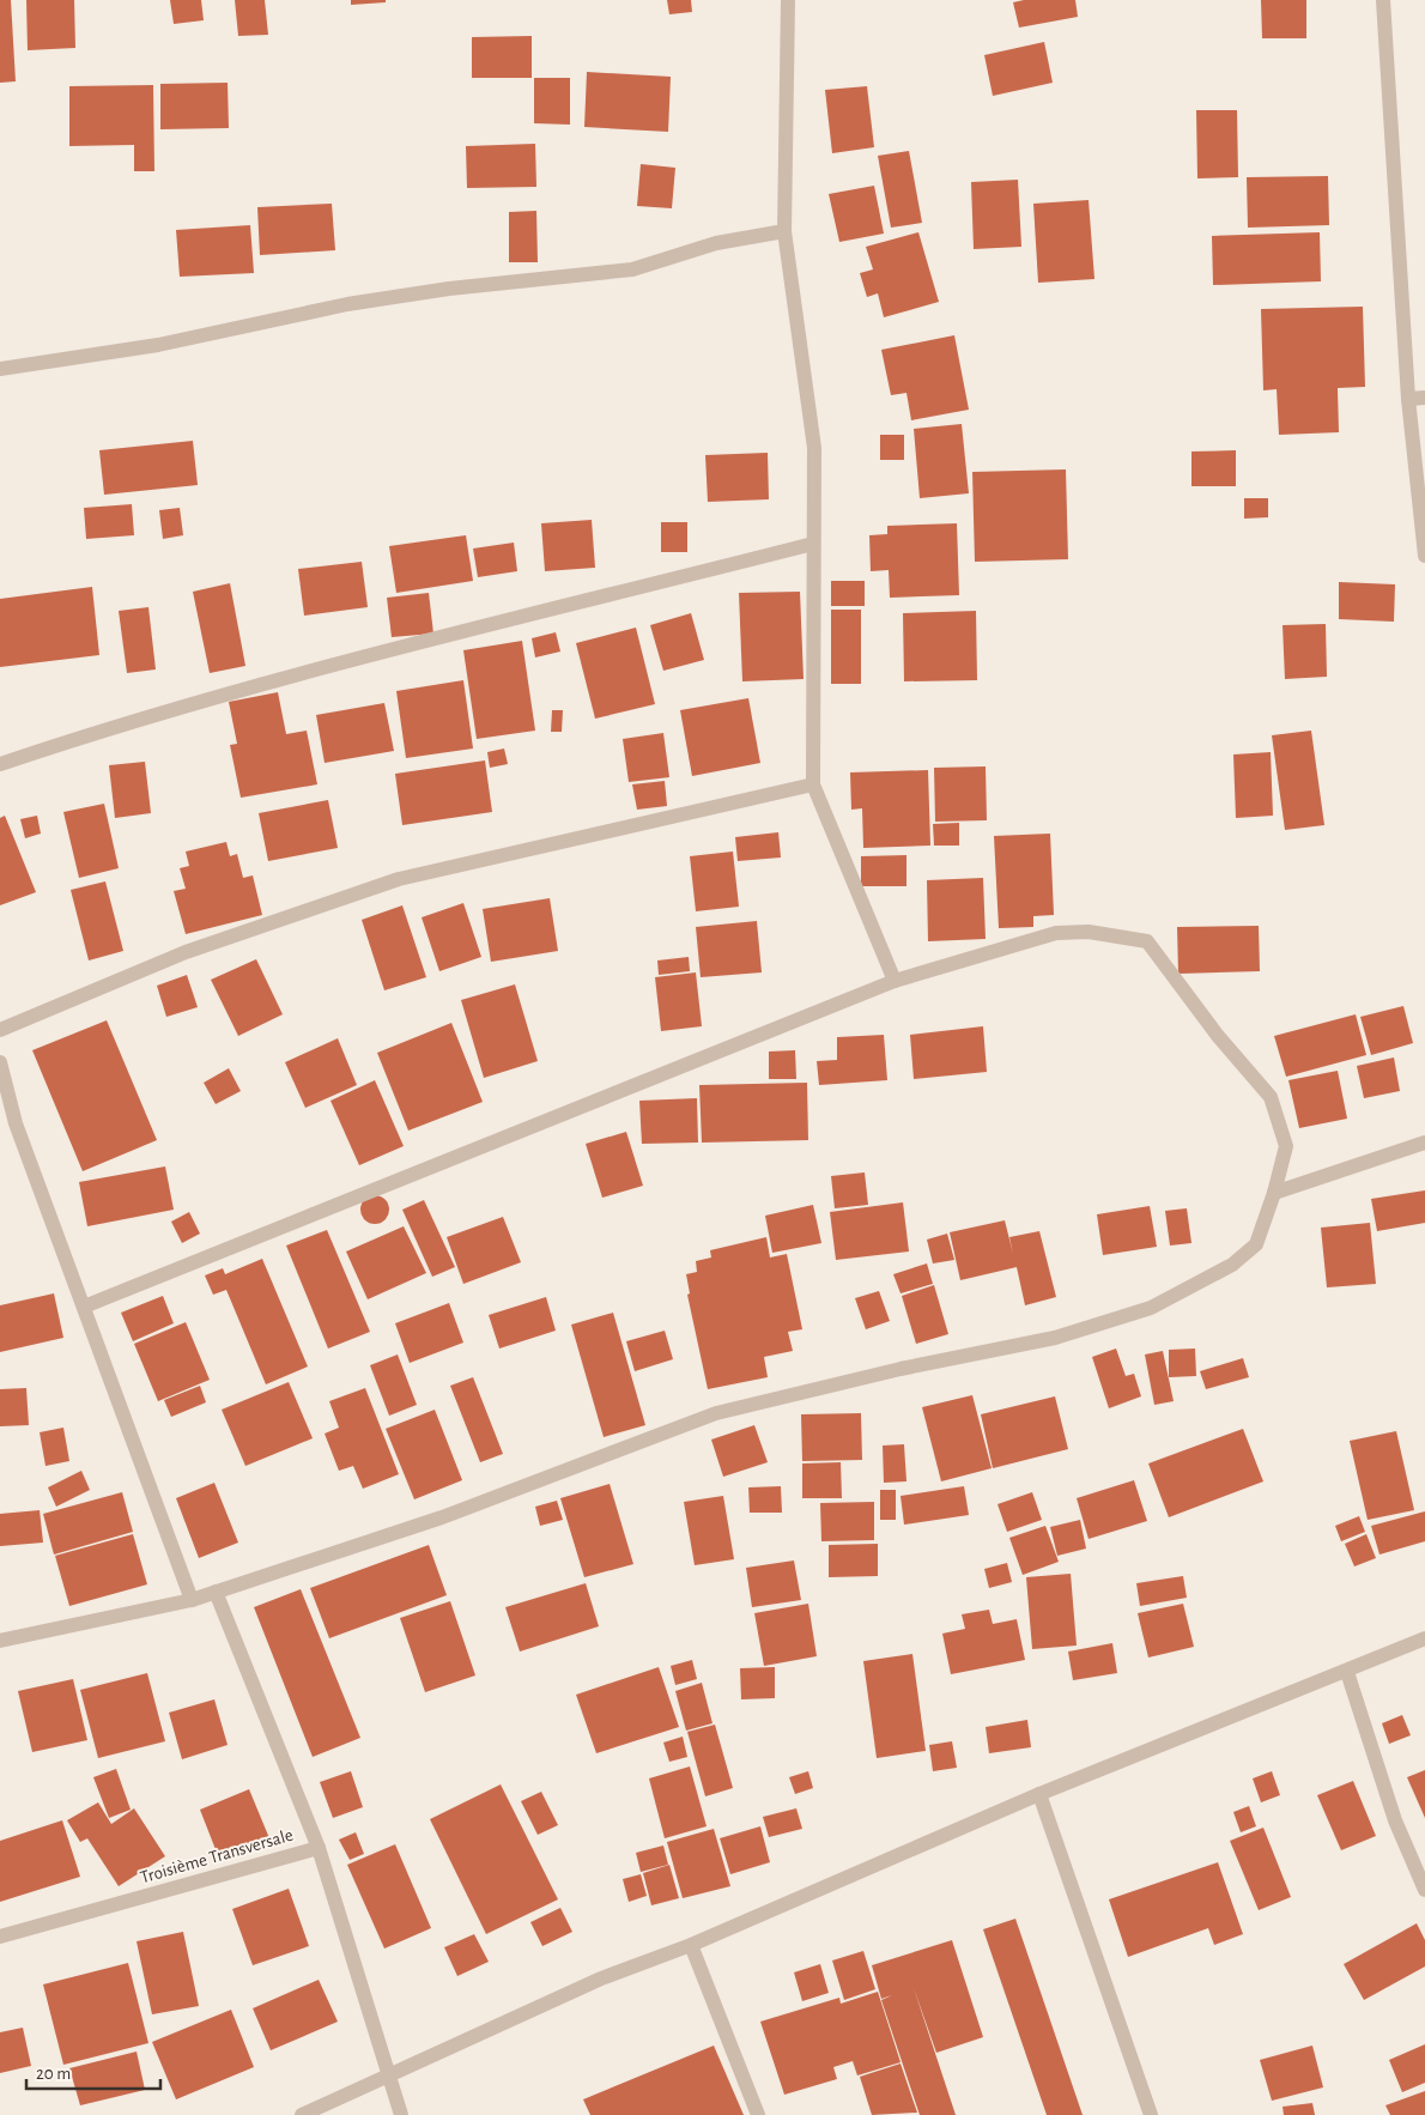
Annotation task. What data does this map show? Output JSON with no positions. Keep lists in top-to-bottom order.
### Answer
{
  "streets": {
    "street": ["Troisième Transversale"]
  },
  "scale_bar": "20 m"
}
